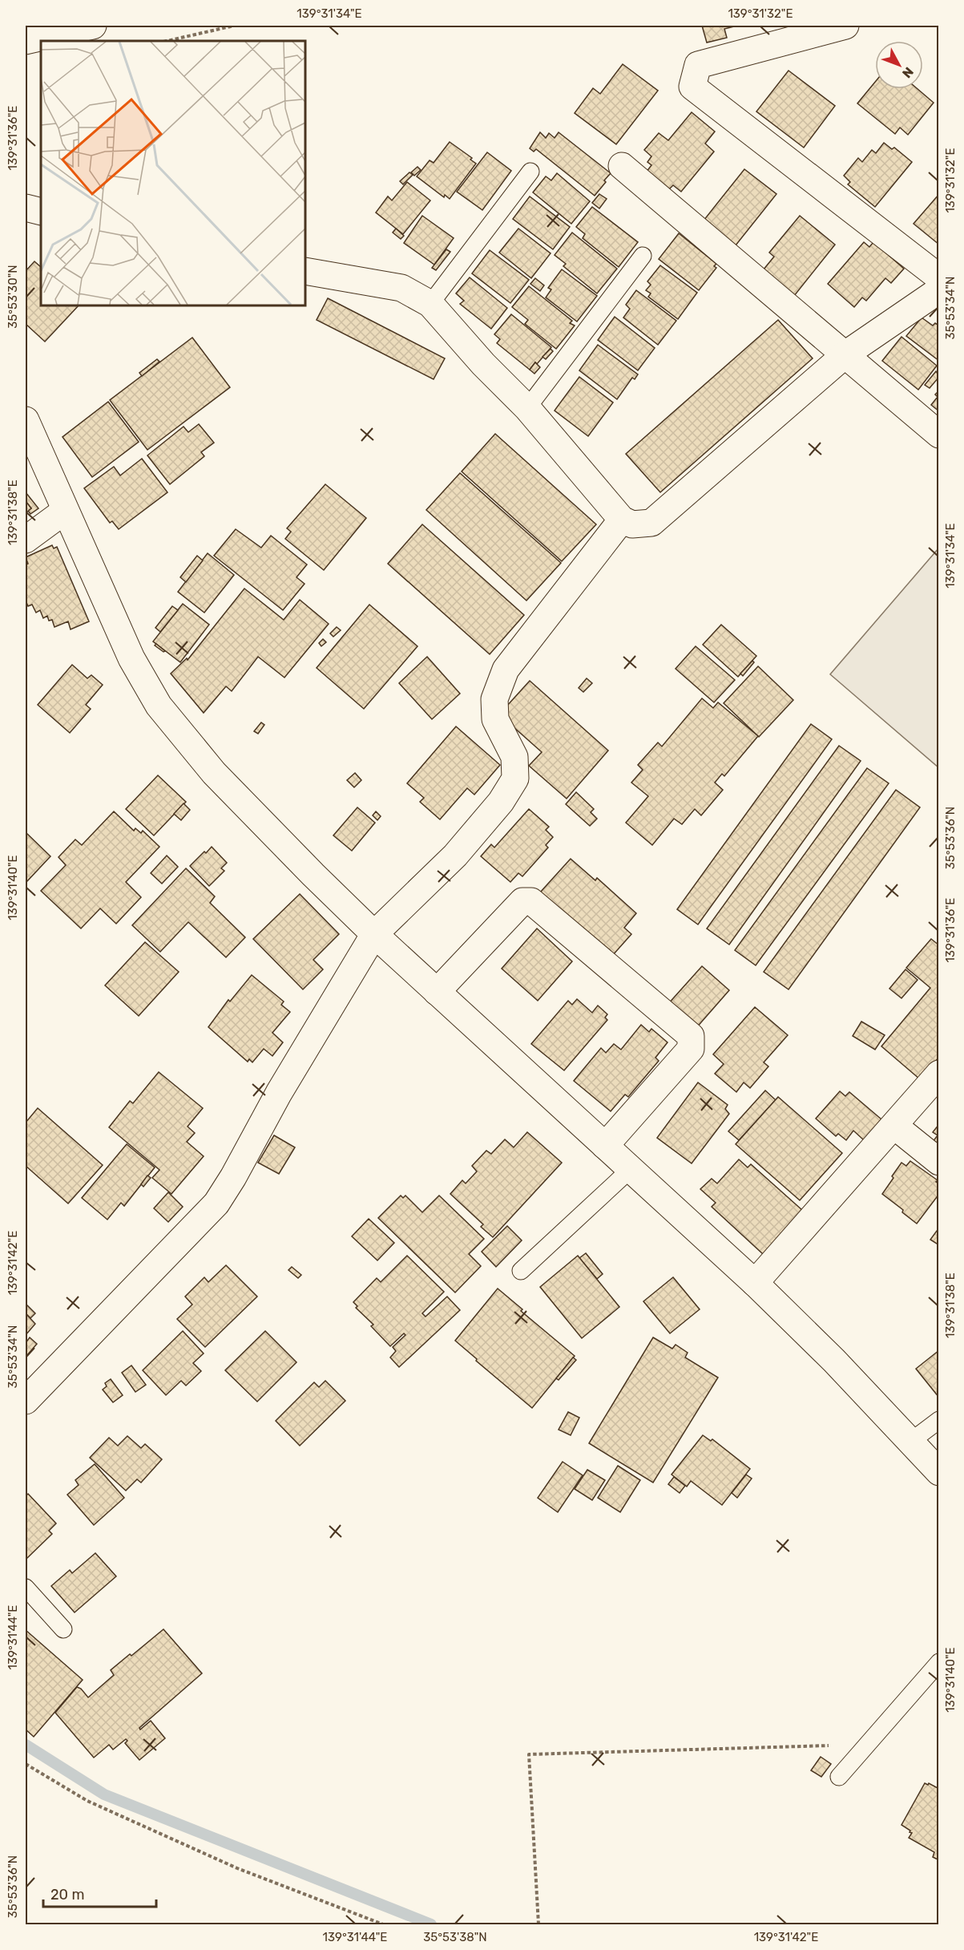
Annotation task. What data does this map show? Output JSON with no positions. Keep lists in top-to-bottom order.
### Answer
{
  "scale_bar": "20 m",
  "north": "bottom right",
  "coordinates": [
    "139°31'34\"E",
    "139°31'32\"E",
    "139°31'36\"E",
    "35°53'30\"N",
    "35°53'34\"N",
    "139°31'38\"E",
    "35°53'36\"N",
    "139°31'40\"E",
    "139°31'42\"E",
    "139°31'44\"E",
    "35°53'38\"N"
  ]
}
